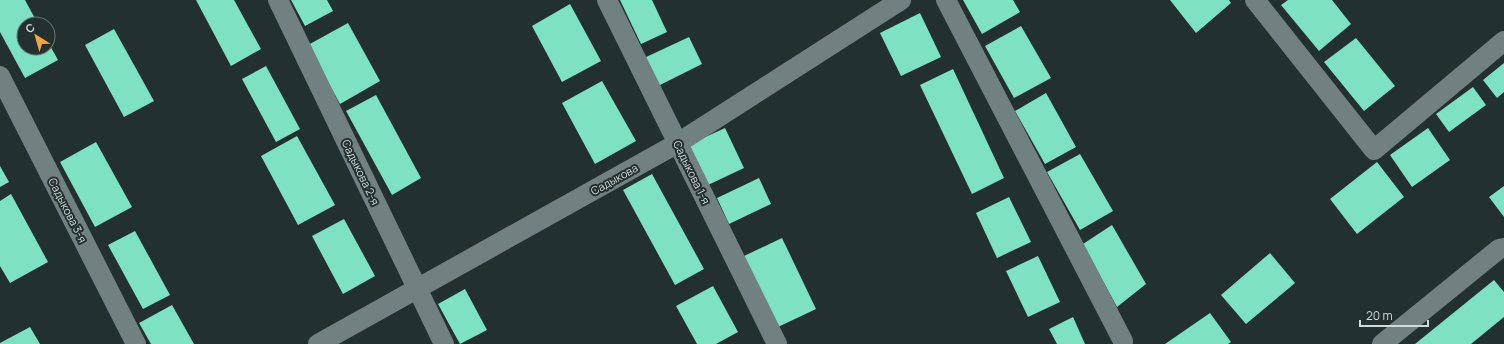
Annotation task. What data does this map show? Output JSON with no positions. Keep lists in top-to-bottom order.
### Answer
{
  "streets": {
    "street": [
      "Садыкова 2-я",
      "Садыкова 1-я",
      "Садыкова",
      "Садыкова 3-я"
    ]
  },
  "crossings": [
    ["Садыкова 2-я", "Садыкова"],
    ["Садыкова 1-я", "Садыкова"]
  ],
  "scale_bar": "20 m",
  "north": "top left"
}
